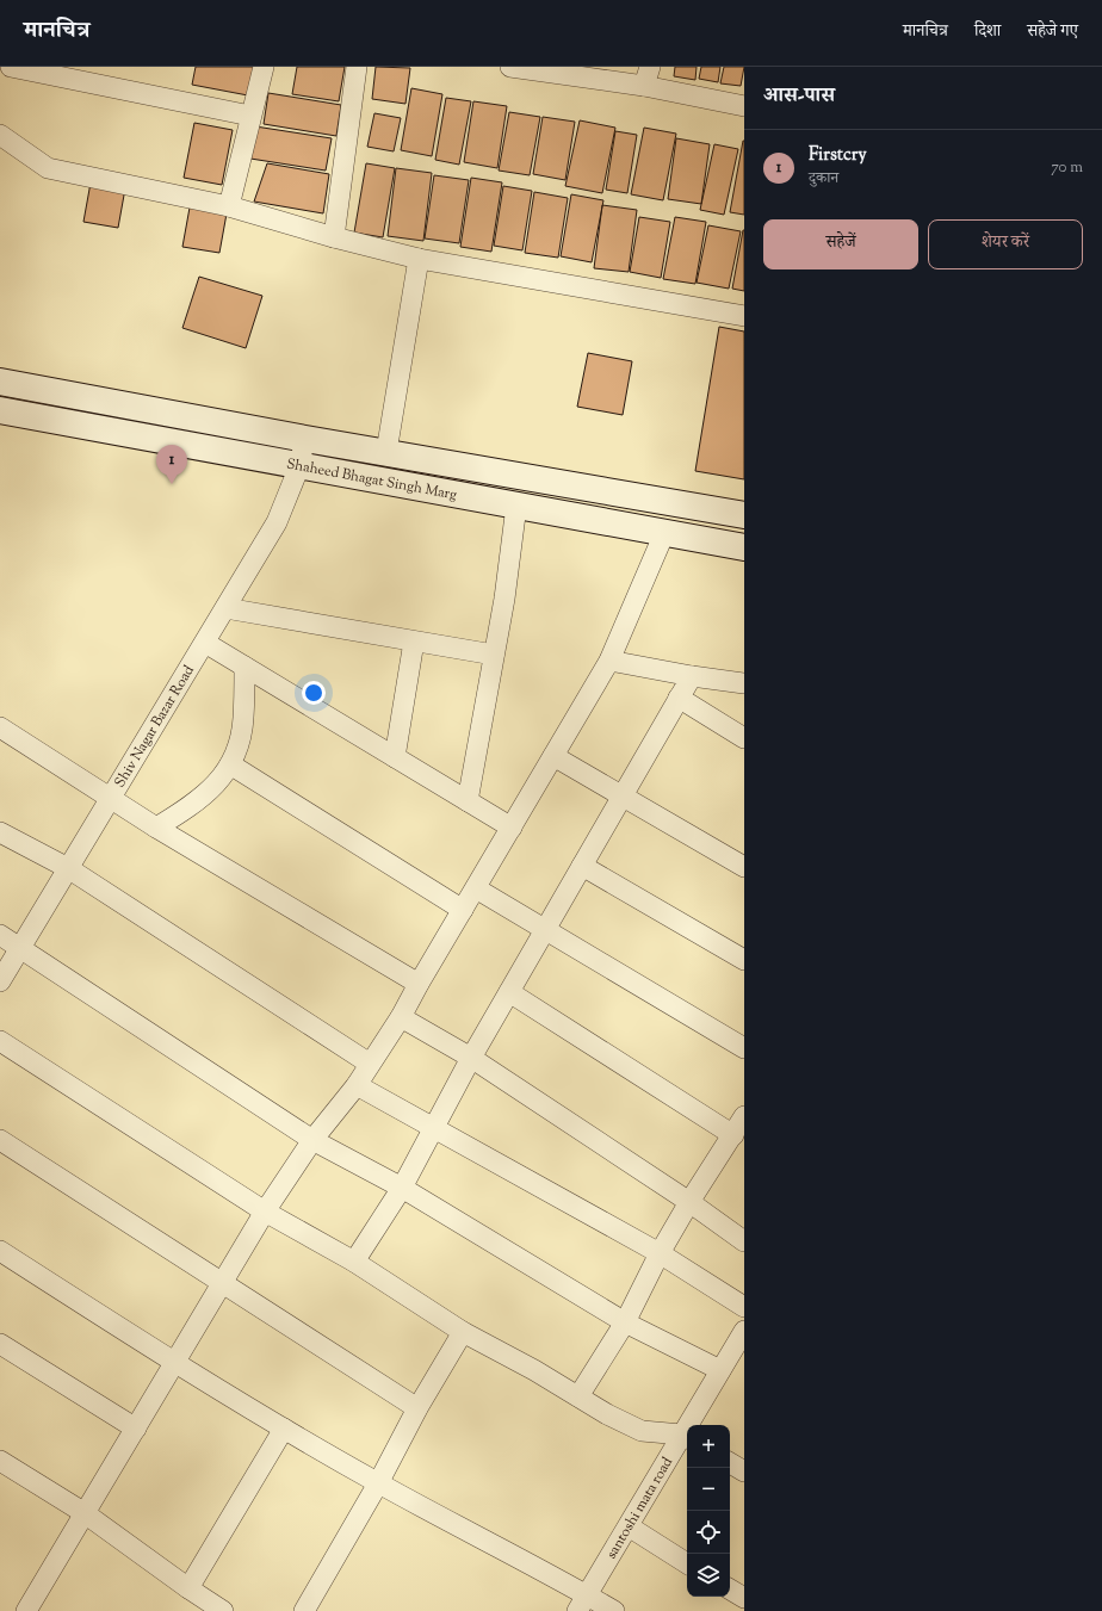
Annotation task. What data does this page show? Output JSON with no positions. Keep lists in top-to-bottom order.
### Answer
{
  "streets": {
    "main road": ["Shaheed Bhagat Singh Marg"],
    "street": ["Shiv Nagar Bazar Road", "santoshi mata road"]
  },
  "crossings": [
    ["Shaheed Bhagat Singh Marg", "Shiv Nagar Bazar Road"]
  ],
  "page": {
    "header": "मानचित्र",
    "nav": ["मानचित्र", "दिशा", "सहेजे गए"],
    "heading": "आस-पास",
    "list": [
      {
        "mark": "1",
        "name": "Firstcry",
        "note": "दुकान",
        "value": "70 m"
      }
    ],
    "buttons": ["सहेजें", "शेयर करें"],
    "pins": "1",
    "map_buttons": ["+", "−"]
  }
}
